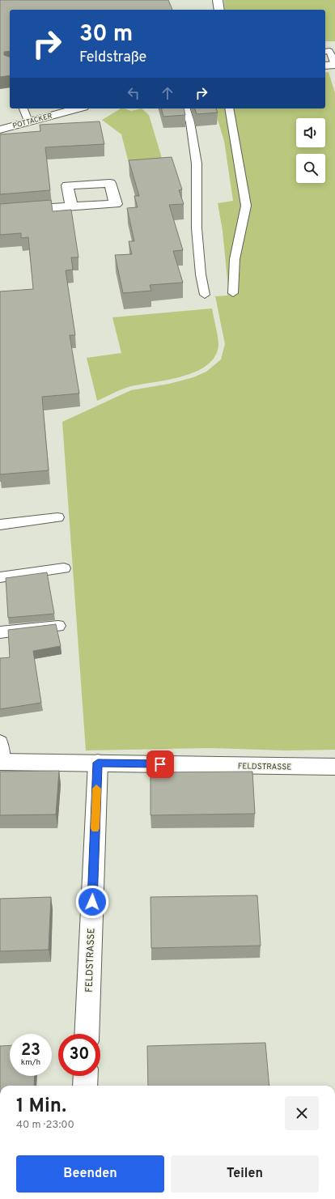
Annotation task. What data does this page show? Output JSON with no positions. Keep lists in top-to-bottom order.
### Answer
{
  "streets": {
    "street": ["POTTACKER", "FELDSTRASSE"]
  },
  "page": {
    "turn": ["30 m", "Feldstraße"],
    "speed": "23 km/h",
    "limit": "30",
    "heading": ["1 Min.", "40 m · 23:00"],
    "buttons": ["Beenden", "Teilen"]
  }
}
